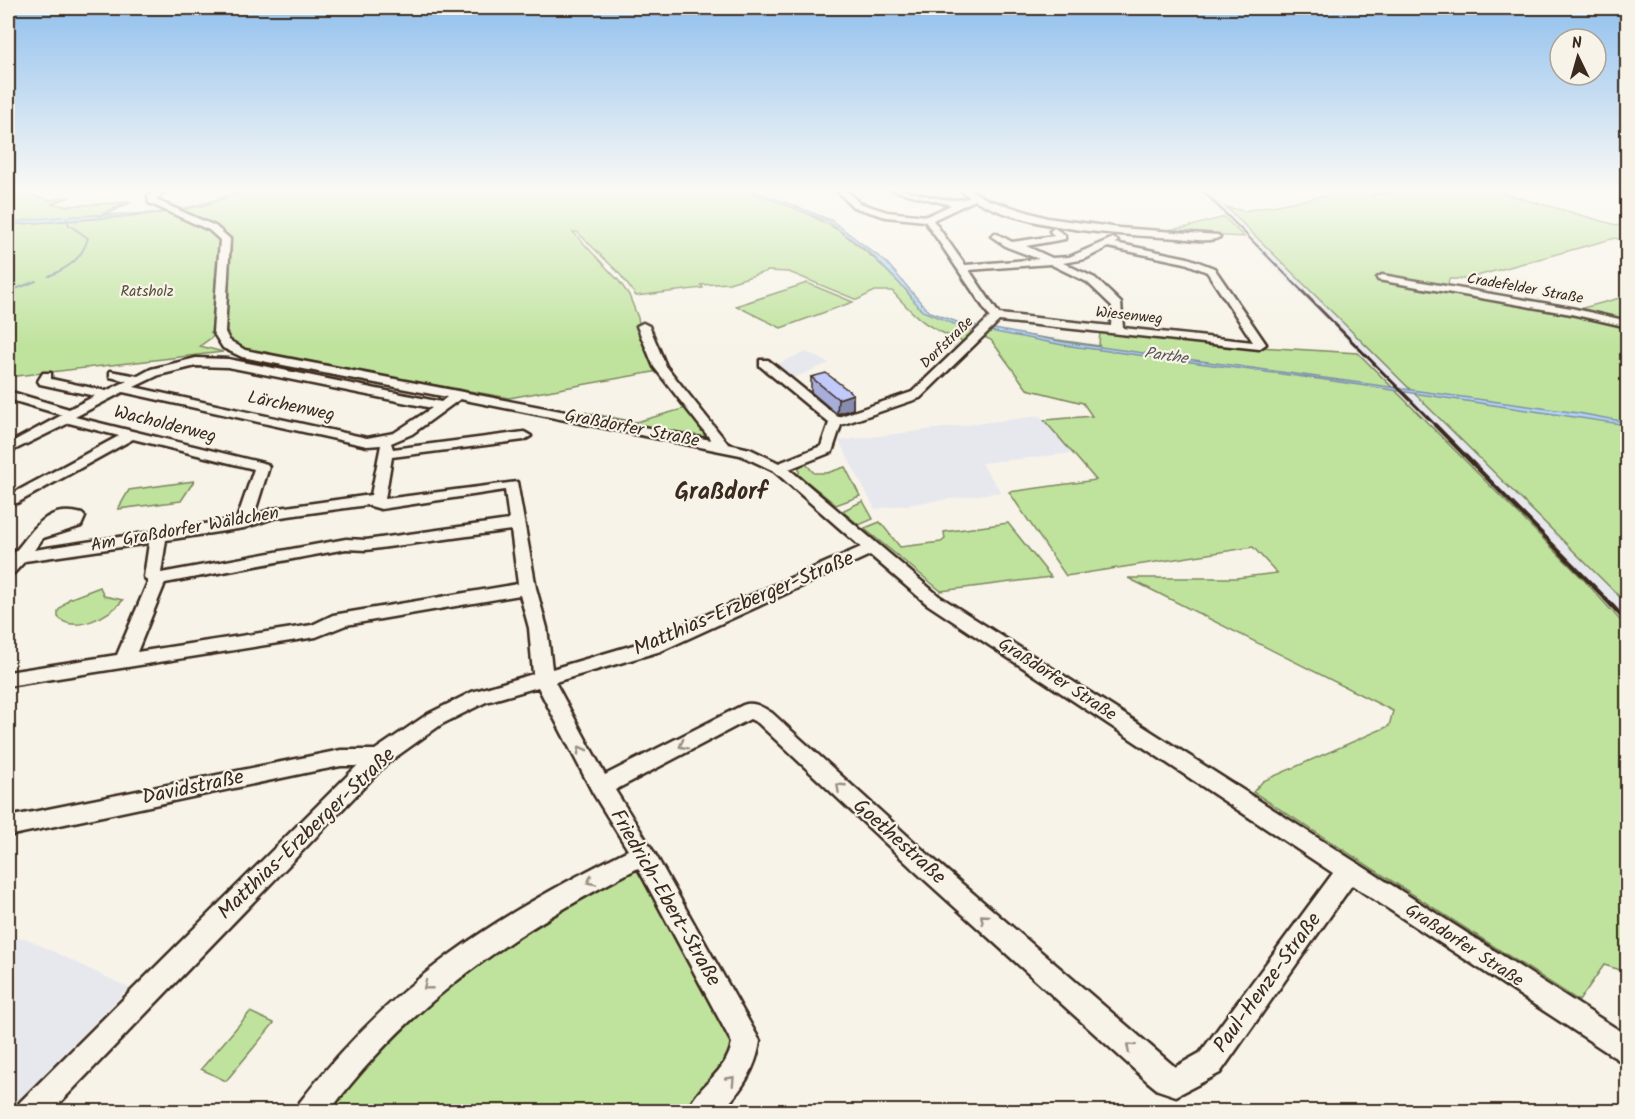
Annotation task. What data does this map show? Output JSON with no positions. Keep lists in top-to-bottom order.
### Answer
{
  "streets": {
    "street": [
      "Cradefelder Straße",
      "Wiesenweg",
      "Dorfstraße",
      "Lärchenweg",
      "Wacholderweg",
      "Graßdorfer Straße",
      "Am Graßdorfer Wäldchen",
      "Matthias-Erzberger-Straße",
      "Davidstraße",
      "Goethestraße",
      "Friedrich-Ebert-Straße",
      "Paul-Henze-Straße"
    ]
  },
  "crossings": [
    ["Wiesenweg", "Dorfstraße"],
    ["Wacholderweg", "Am Graßdorfer Wäldchen"],
    ["Graßdorfer Straße", "Matthias-Erzberger-Straße"],
    ["Graßdorfer Straße", "Paul-Henze-Straße"],
    ["Am Graßdorfer Wäldchen", "Matthias-Erzberger-Straße"],
    ["Am Graßdorfer Wäldchen", "Friedrich-Ebert-Straße"],
    ["Matthias-Erzberger-Straße", "Davidstraße"],
    ["Matthias-Erzberger-Straße", "Friedrich-Ebert-Straße"],
    ["Goethestraße", "Friedrich-Ebert-Straße"],
    ["Goethestraße", "Paul-Henze-Straße"]
  ],
  "one_way": ["Goethestraße", "Friedrich-Ebert-Straße"],
  "districts": ["Graßdorf"],
  "water": ["Parthe"],
  "parks": ["Ratsholz"],
  "north": "top"
}
